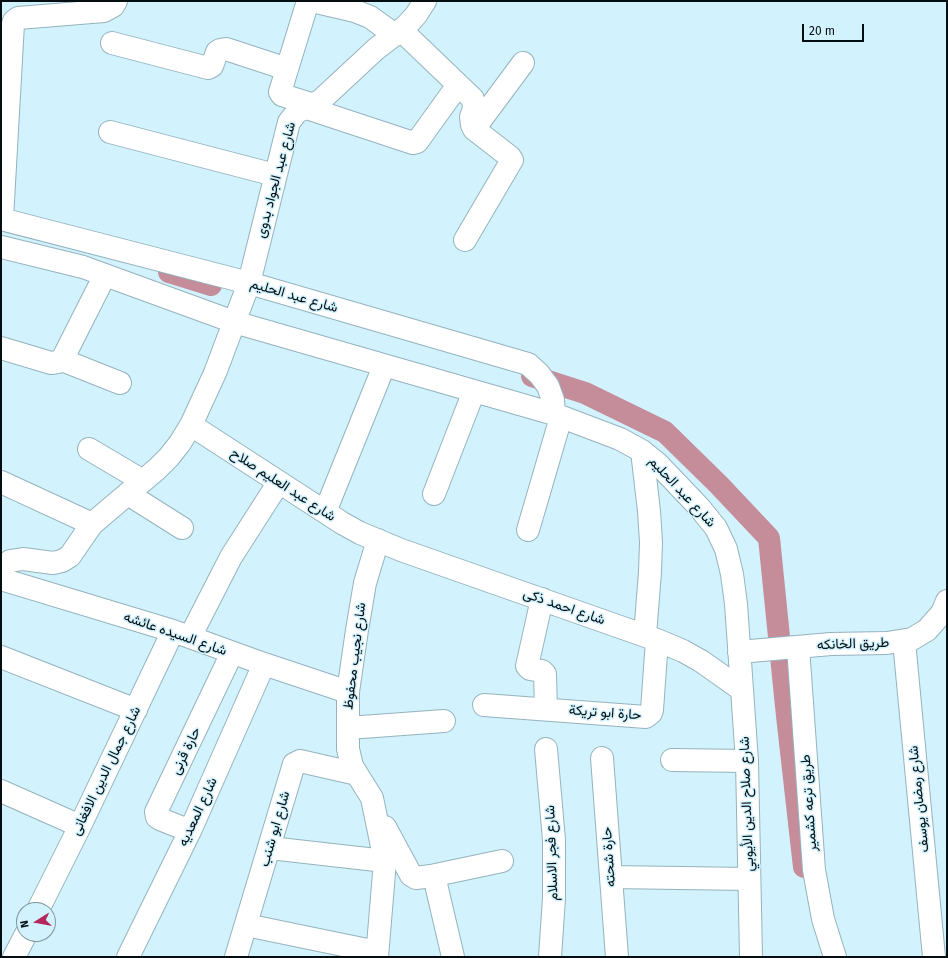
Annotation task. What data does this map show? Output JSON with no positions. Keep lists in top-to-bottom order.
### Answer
{
  "streets": {
    "street": [
      "شارع عبد الجواد بدوى",
      "شارع عبد الحليم",
      "شارع عبد العليم صلاح",
      "شارع احمد ذكى",
      "شارع السيده عائشه",
      "طريق الخانكه",
      "شارع نجيب محفوظ",
      "حارة ابو تريكة",
      "حارة قرنى",
      "شارع جمال الدين الافغانى",
      "شارع رمضان يوسف",
      "طريق ترعه كشمير",
      "شارع صلاح الدين الأيوبي",
      "شارع المعديه",
      "شارع ابو شنب",
      "شارع فجر الاسلام",
      "حارة شحته"
    ]
  },
  "crossings": [
    ["شارع عبد الجواد بدوى", "شارع عبد الحليم"],
    ["شارع عبد الجواد بدوى", "شارع عبد العليم صلاح"],
    ["شارع عبد الجواد بدوى", "شارع السيده عائشه"],
    ["شارع عبد الحليم", "طريق الخانكه"],
    ["شارع عبد الحليم", "شارع صلاح الدين الأيوبي"],
    ["شارع عبد العليم صلاح", "شارع احمد ذكى"],
    ["شارع عبد العليم صلاح", "شارع نجيب محفوظ"],
    ["شارع عبد العليم صلاح", "شارع جمال الدين الافغانى"],
    ["شارع احمد ذكى", "شارع نجيب محفوظ"],
    ["شارع احمد ذكى", "حارة ابو تريكة"],
    ["شارع احمد ذكى", "شارع صلاح الدين الأيوبي"],
    ["شارع السيده عائشه", "شارع نجيب محفوظ"],
    ["شارع السيده عائشه", "حارة قرنى"],
    ["شارع السيده عائشه", "شارع جمال الدين الافغانى"],
    ["شارع السيده عائشه", "شارع المعديه"],
    ["طريق الخانكه", "شارع رمضان يوسف"],
    ["طريق الخانكه", "طريق ترعه كشمير"],
    ["طريق الخانكه", "شارع صلاح الدين الأيوبي"],
    ["شارع نجيب محفوظ", "شارع ابو شنب"],
    ["حارة قرنى", "شارع المعديه"]
  ],
  "scale_bar": "20 m",
  "north": "left"
}
